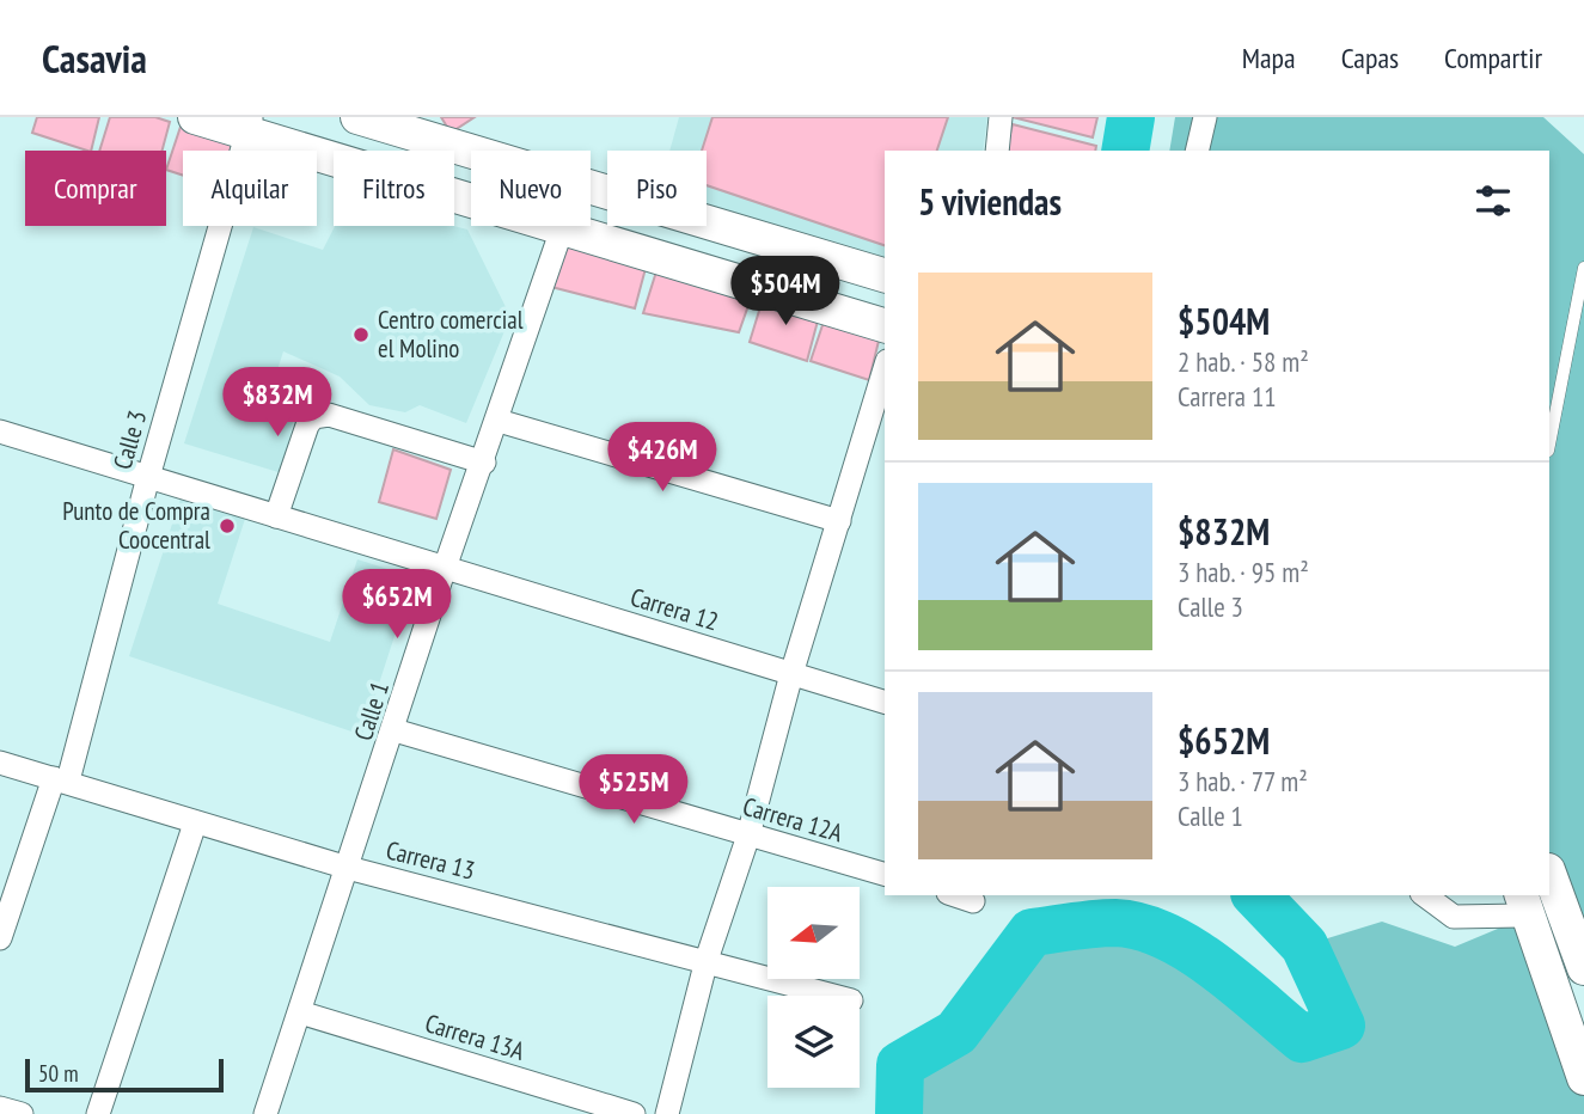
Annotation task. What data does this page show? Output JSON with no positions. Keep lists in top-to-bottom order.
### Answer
{
  "streets": {
    "street": [
      "Calle 3",
      "Carrera 12",
      "Calle 1",
      "Carrera 12A",
      "Carrera 13",
      "Carrera 13A"
    ]
  },
  "crossings": [
    ["Calle 3", "Carrera 12"],
    ["Calle 3", "Carrera 13"],
    ["Carrera 12", "Calle 1"],
    ["Calle 1", "Carrera 12A"],
    ["Calle 1", "Carrera 13"],
    ["Calle 1", "Carrera 13A"]
  ],
  "places": ["Centro comercial el Molino", "Punto de Compra Coocentral"],
  "scale_bar": "50 m",
  "north": "left",
  "page": {
    "header": "Casavia",
    "nav": ["Mapa", "Capas", "Compartir"],
    "chip": [
      "Comprar",
      "Alquilar",
      "Filtros",
      "Nuevo",
      "Piso"
    ],
    "heading": "5 viviendas",
    "list": [
      {
        "name": "$504M",
        "note": "2 hab. · 58 m² · Carrera 11"
      },
      {
        "name": "$832M",
        "note": "3 hab. · 95 m² · Calle 3"
      },
      {
        "name": "$652M",
        "note": "3 hab. · 77 m² · Calle 1"
      }
    ],
    "price": [
      "$504M",
      "$832M",
      "$426M",
      "$652M",
      "$525M"
    ],
    "scale": "50 m"
  }
}
